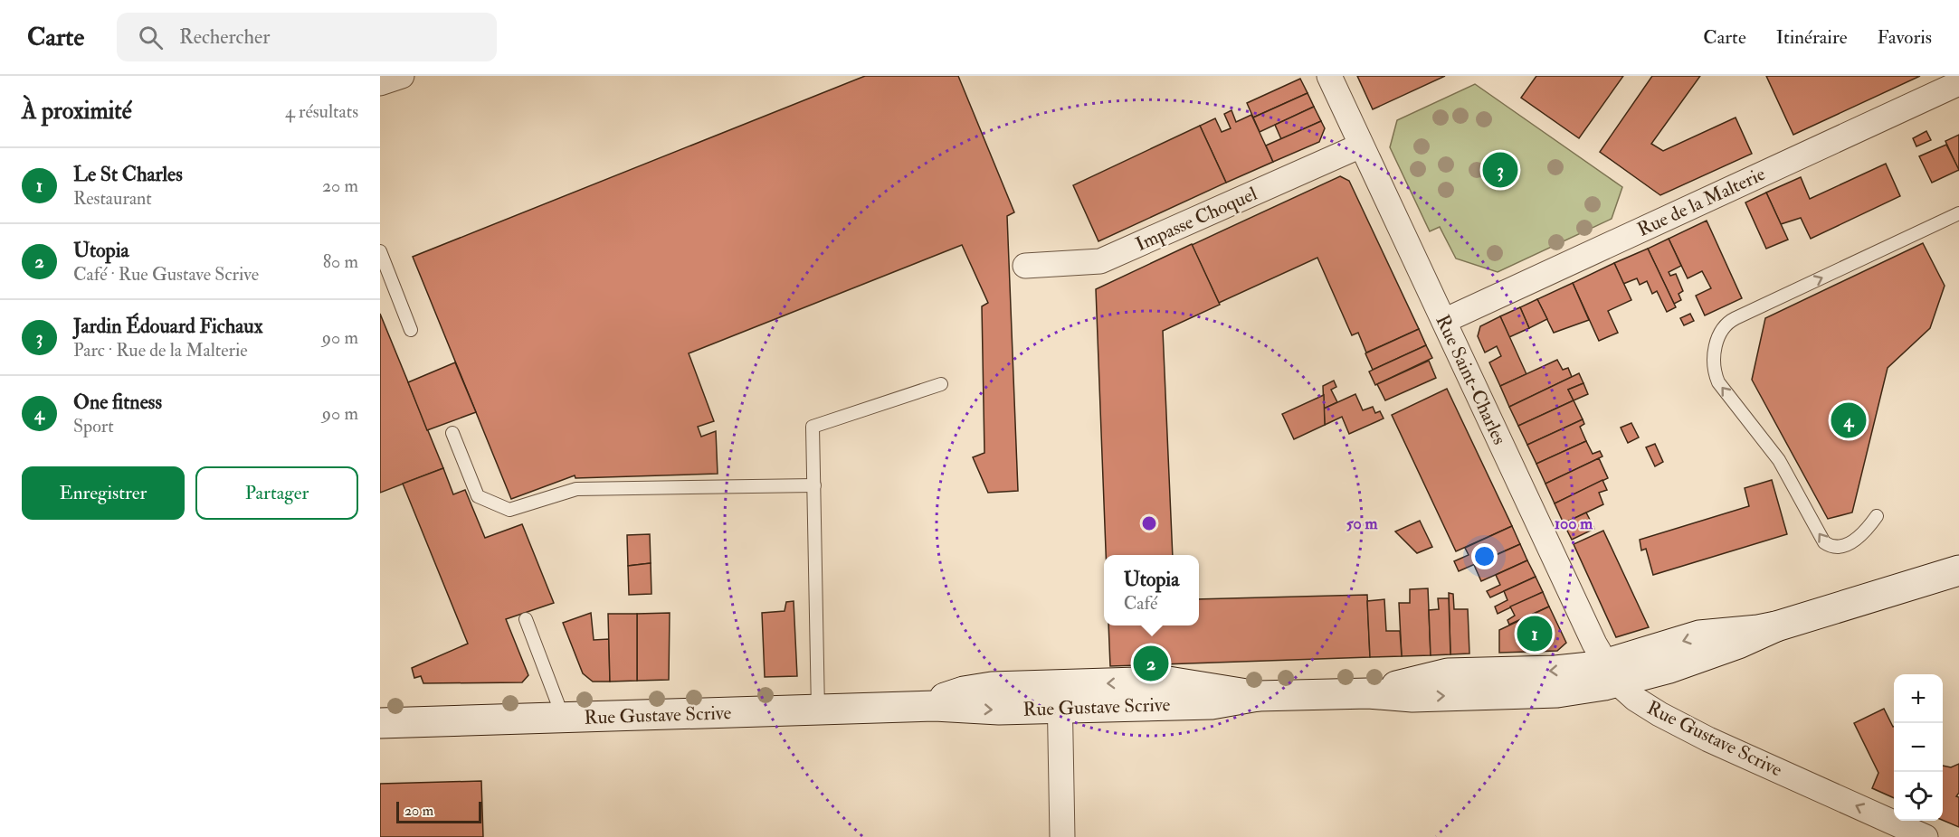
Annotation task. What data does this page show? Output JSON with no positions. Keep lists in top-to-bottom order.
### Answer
{
  "streets": {
    "street": [
      "Rue de la Malterie",
      "Impasse Choquel",
      "Rue Saint-Charles",
      "Rue Gustave Scrive"
    ]
  },
  "crossings": [
    ["Rue de la Malterie", "Rue Saint-Charles"],
    ["Impasse Choquel", "Rue Saint-Charles"],
    ["Rue Saint-Charles", "Rue Gustave Scrive"]
  ],
  "scale_bar": "20 m",
  "page": {
    "header": "Carte",
    "search": "Rechercher",
    "nav": ["Carte", "Itinéraire", "Favoris"],
    "heading": ["À proximité", "4 résultats"],
    "list": [
      {
        "mark": "1",
        "name": "Le St Charles",
        "note": "Restaurant",
        "value": "20 m"
      },
      {
        "mark": "2",
        "name": "Utopia",
        "note": "Café · Rue Gustave Scrive",
        "value": "80 m"
      },
      {
        "mark": "3",
        "name": "Jardin Édouard Fichaux",
        "note": "Parc · Rue de la Malterie",
        "value": "90 m"
      },
      {
        "mark": "4",
        "name": "One fitness",
        "note": "Sport",
        "value": "90 m"
      }
    ],
    "pins": [
      "3",
      "4",
      "1",
      "2"
    ],
    "buttons": ["Enregistrer", "Partager"],
    "popup": ["Utopia", "Café"],
    "map_buttons": ["+", "−"],
    "scale": "20 m"
  },
  "rings": ["50 m", "100 m"]
}
